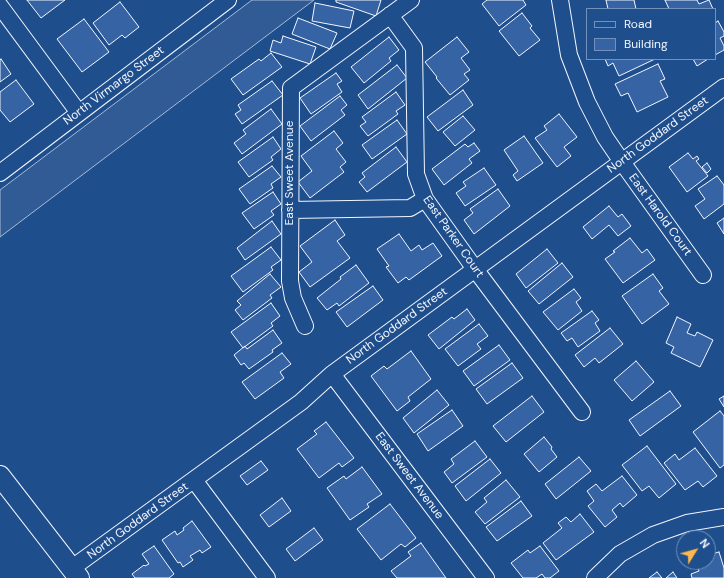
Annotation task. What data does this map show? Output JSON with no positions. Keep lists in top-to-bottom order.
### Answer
{
  "streets": {
    "street": [
      "North Virmargo Street",
      "North Goddard Street",
      "East Sweet Avenue",
      "East Harold Court",
      "East Parker Court"
    ]
  },
  "crossings": [
    ["North Goddard Street", "East Sweet Avenue"],
    ["North Goddard Street", "East Harold Court"],
    ["North Goddard Street", "East Parker Court"],
    ["East Sweet Avenue", "East Parker Court"]
  ],
  "legend": ["Road", "Building"],
  "north": "top right"
}
